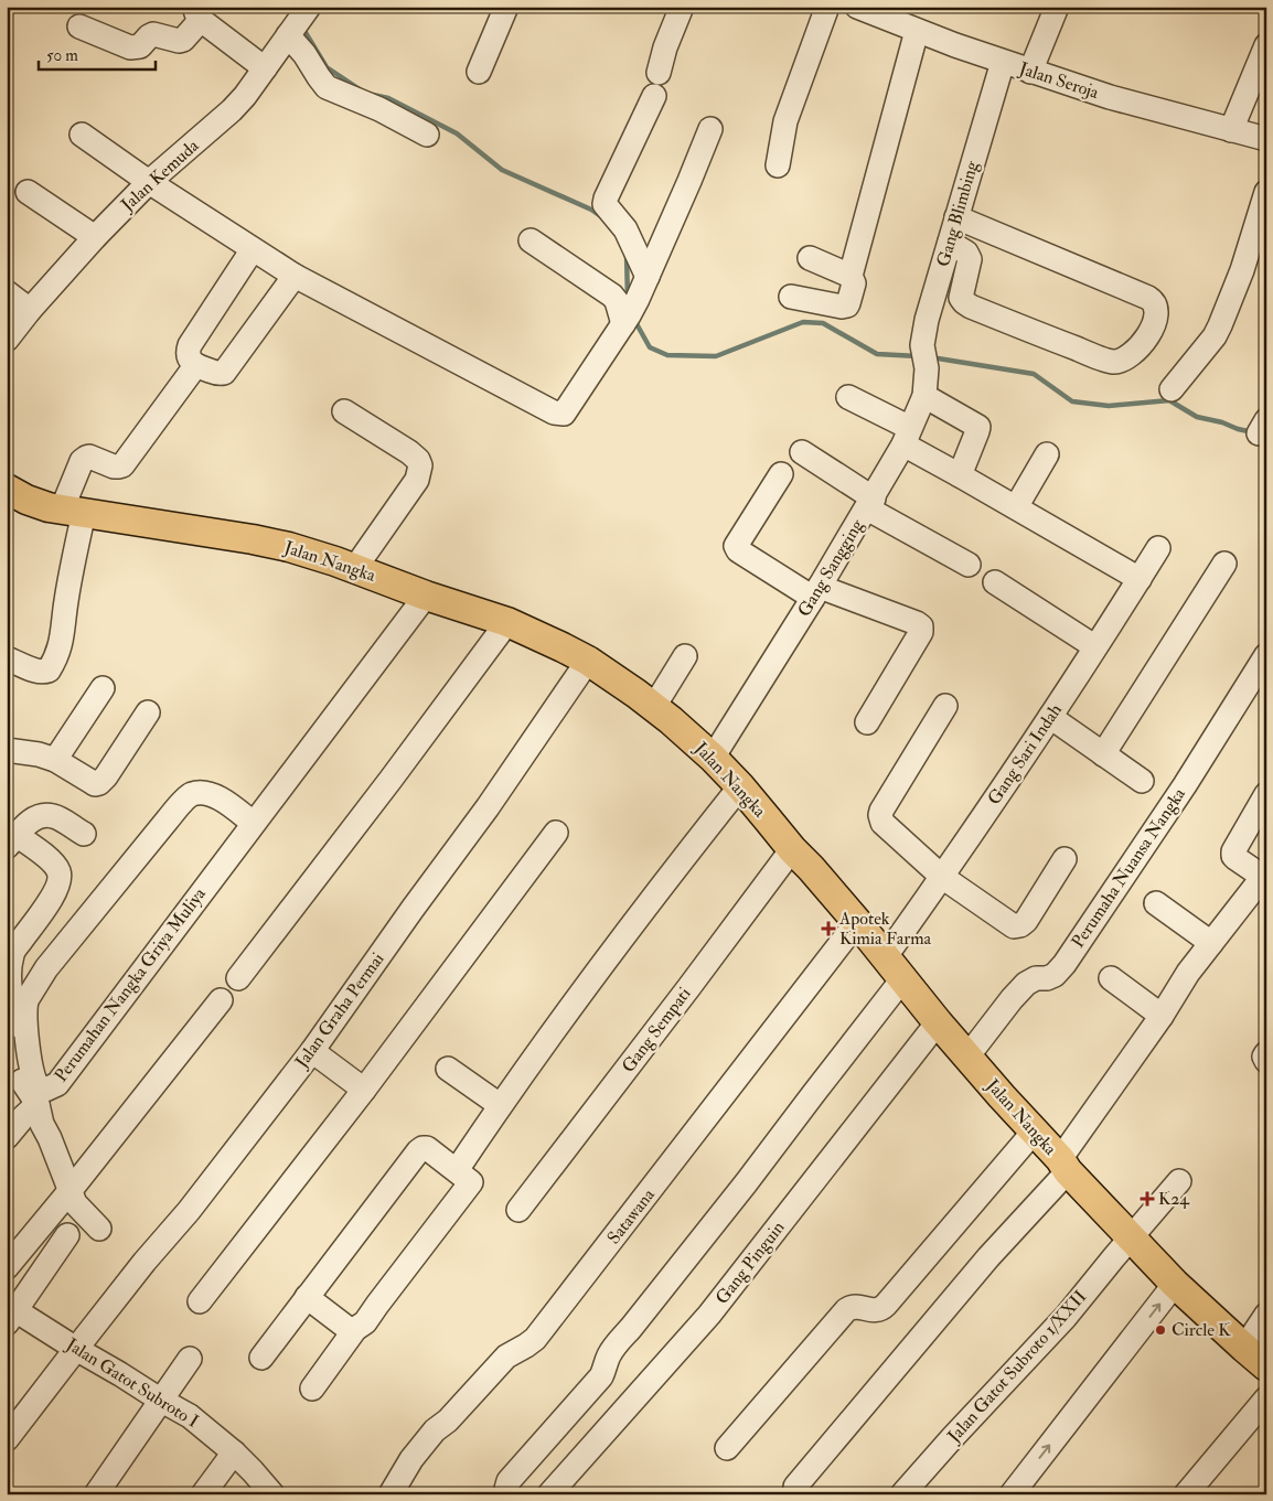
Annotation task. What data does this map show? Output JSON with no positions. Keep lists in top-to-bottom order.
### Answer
{
  "streets": {
    "main road": ["Jalan Nangka"],
    "street": [
      "Jalan Seroja",
      "Jalan Kemuda",
      "Gang Blimbing",
      "Gang Sangging",
      "Gang Sari Indah",
      "Perumaha Nuansa Nangka",
      "Perumahan Nangka Griya Muliya",
      "Jalan Graha Permai",
      "Gang Sempati",
      "Satawana",
      "Gang Pinguin",
      "Jalan Gatot Subroto 1/XXII",
      "Jalan Gatot Subroto I"
    ]
  },
  "crossings": [
    ["Jalan Seroja", "Gang Blimbing"],
    ["Gang Blimbing", "Gang Sangging"],
    ["Jalan Nangka", "Gang Sangging"],
    ["Jalan Nangka", "Gang Sari Indah"],
    ["Jalan Nangka", "Perumaha Nuansa Nangka"],
    ["Jalan Nangka", "Perumahan Nangka Griya Muliya"],
    ["Jalan Nangka", "Jalan Graha Permai"],
    ["Jalan Nangka", "Gang Sempati"],
    ["Jalan Nangka", "Satawana"],
    ["Jalan Nangka", "Gang Pinguin"],
    ["Jalan Nangka", "Jalan Gatot Subroto 1/XXII"],
    ["Jalan Graha Permai", "Jalan Gatot Subroto I"]
  ],
  "places": {
    "health": ["Apotek Kimia Farma", "K24"],
    "other": ["Circle K"]
  },
  "scale_bar": "50 m"
}
